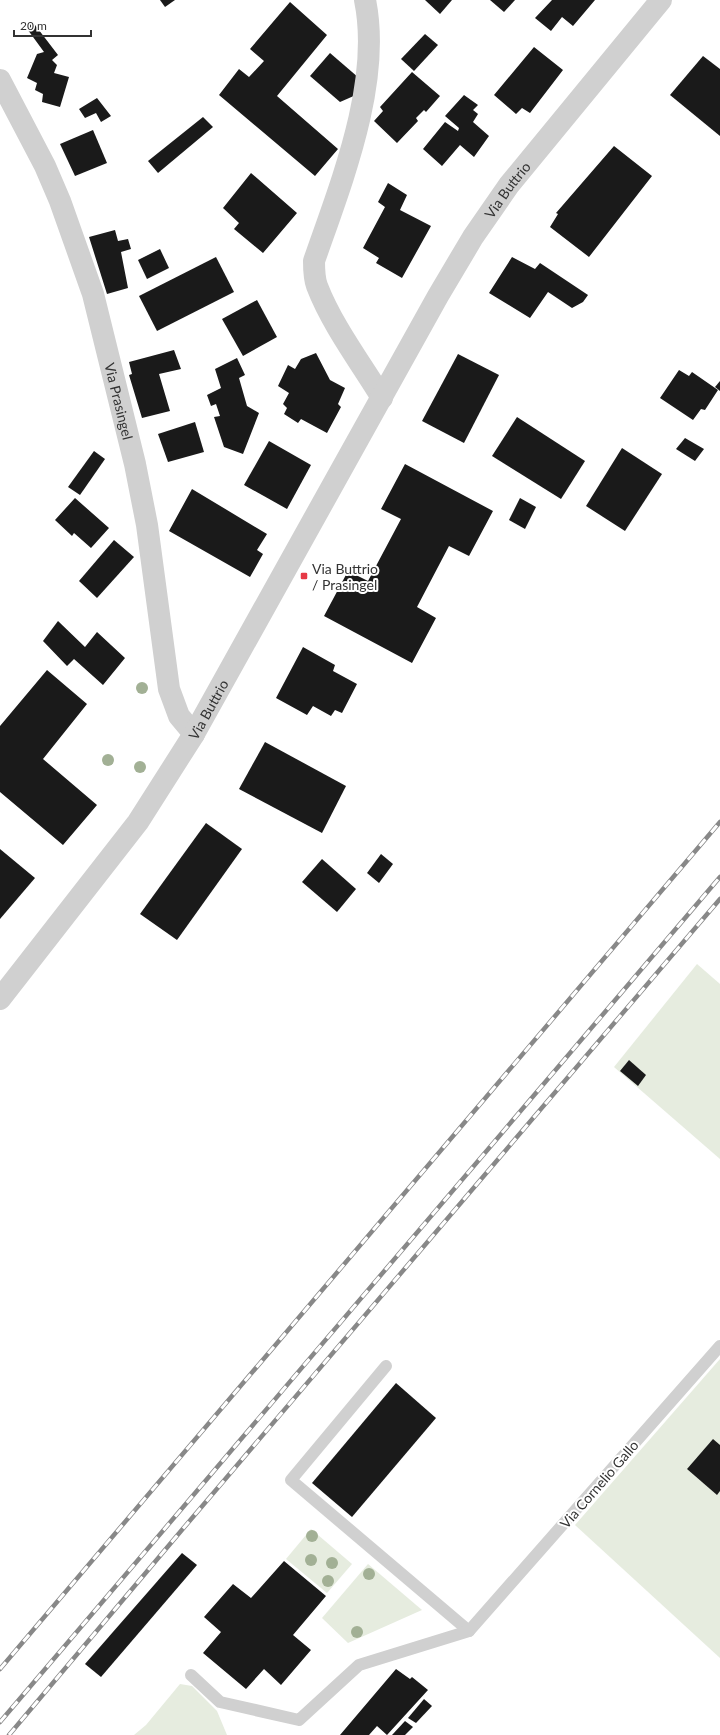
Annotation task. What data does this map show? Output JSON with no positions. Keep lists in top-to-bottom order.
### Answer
{
  "streets": {
    "street": ["Via Buttrio", "Via Prasingel"],
    "lane": ["Via Cornelio Gallo"]
  },
  "crossings": [
    ["Via Buttrio", "Via Prasingel"]
  ],
  "places": {
    "transit": ["Via Buttrio / Prasingel"]
  },
  "scale_bar": "20 m"
}
